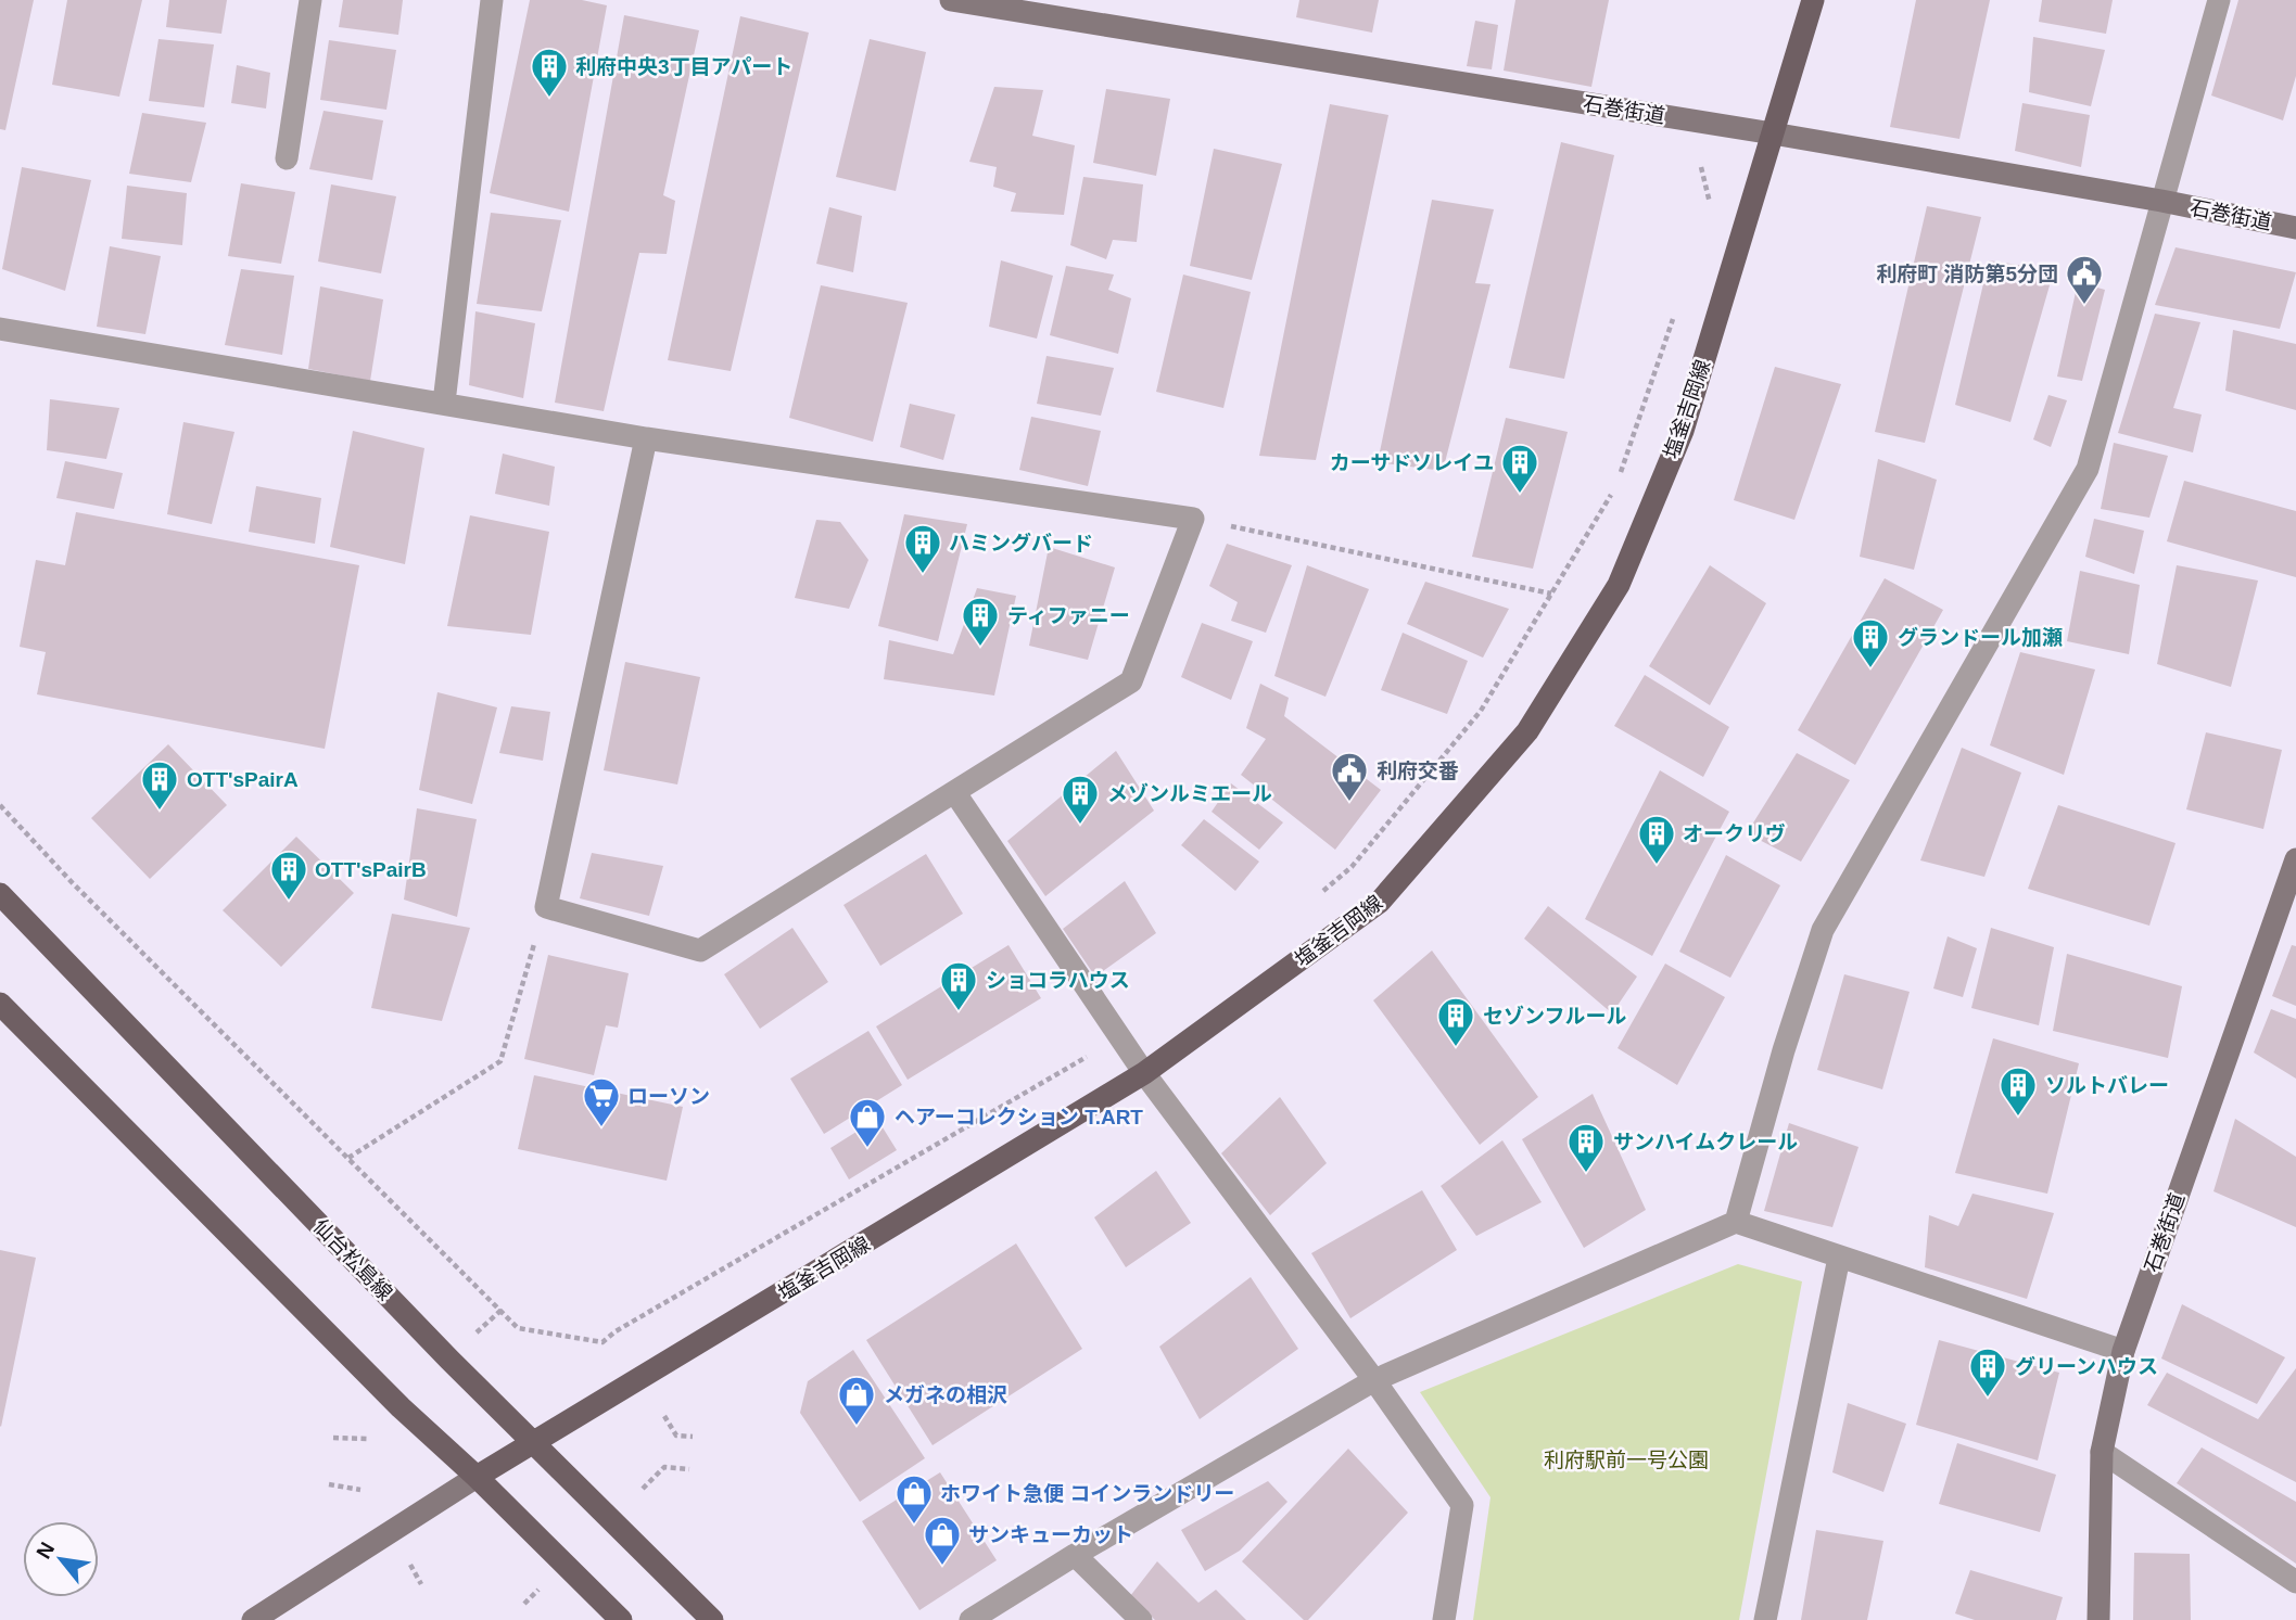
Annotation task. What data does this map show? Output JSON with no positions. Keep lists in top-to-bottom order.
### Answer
{
  "streets": {
    "main road": ["塩釜吉岡線", "仙台松島線"],
    "street": ["石巻街道"]
  },
  "crossings": [
    ["石巻街道", "塩釜吉岡線"],
    ["塩釜吉岡線", "仙台松島線"]
  ],
  "parks": ["利府駅前一号公園"],
  "places": {
    "building": [
      "利府中央3丁目アパート",
      "カーサドソレイユ",
      "ハミングバード",
      "ティファニー",
      "グランドール加瀬",
      "OTT'sPairA",
      "メゾンルミエール",
      "オークリヴ",
      "OTT'sPairB",
      "ショコラハウス",
      "セゾンフルール",
      "ソルトバレー",
      "サンハイムクレール",
      "グリーンハウス"
    ],
    "public building": ["利府町 消防第5分団", "利府交番"],
    "supermarket": ["ローソン"],
    "shop": [
      "ヘアーコレクション T.ART",
      "メガネの相沢",
      "ホワイト急便 コインランドリー",
      "サンキューカット"
    ]
  },
  "north": "top left"
}
